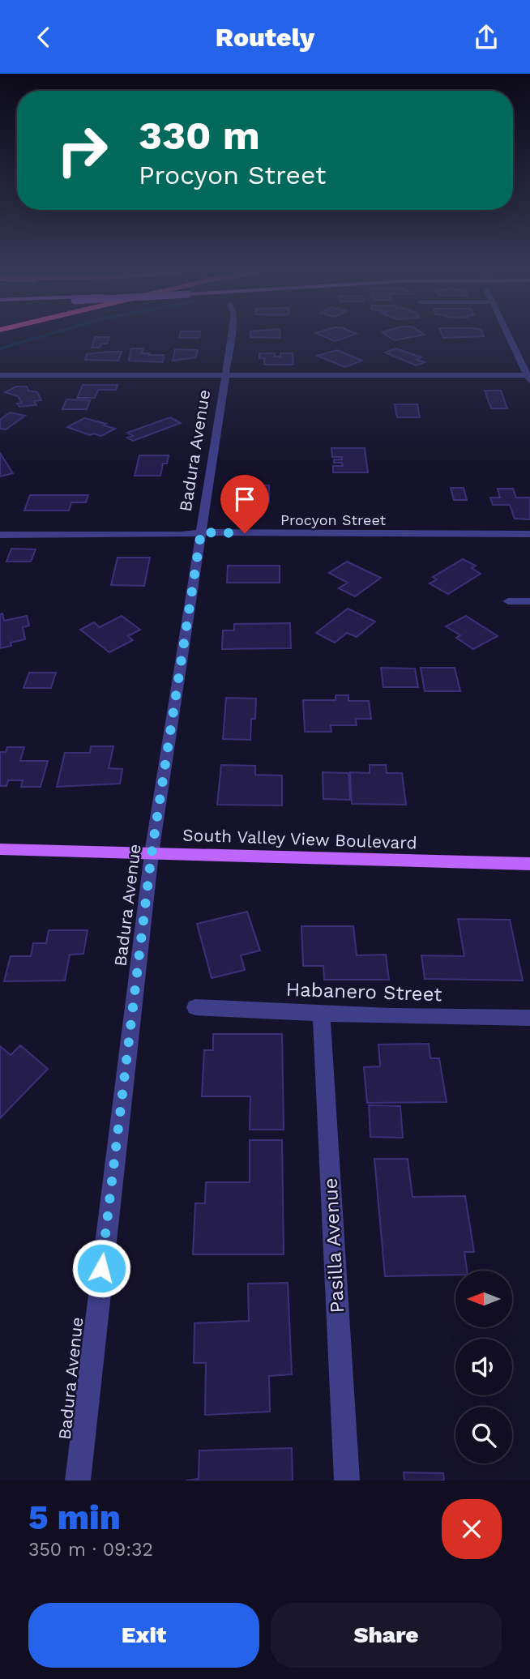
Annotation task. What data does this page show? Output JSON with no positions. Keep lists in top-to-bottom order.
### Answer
{
  "streets": {
    "main road": ["South Valley View Boulevard"],
    "street": [
      "Badura Avenue",
      "Procyon Street",
      "Habanero Street",
      "Pasilla Avenue"
    ]
  },
  "crossings": [
    ["Badura Avenue", "Procyon Street"],
    ["Badura Avenue", "South Valley View Boulevard"],
    ["Habanero Street", "Pasilla Avenue"]
  ],
  "north": "left",
  "page": {
    "header": "Routely",
    "turn": ["330 m", "Procyon Street"],
    "heading": ["5 min", "350 m · 09:32"],
    "buttons": ["Exit", "Share"]
  }
}
